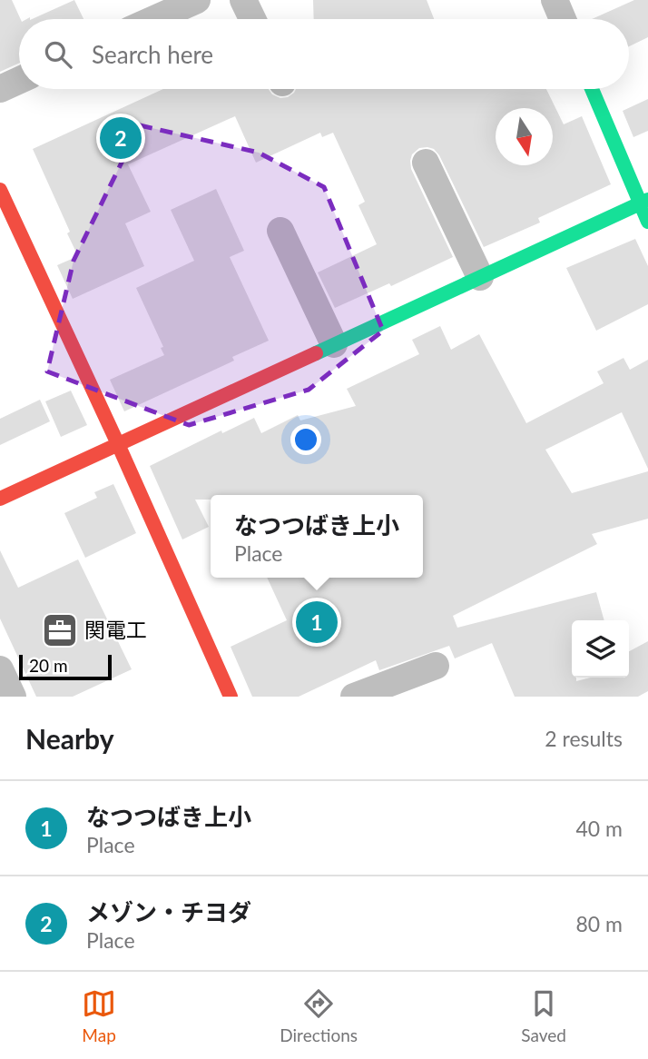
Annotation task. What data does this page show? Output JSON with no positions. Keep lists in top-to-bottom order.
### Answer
{
  "places": {
    "office": ["関電工"]
  },
  "scale_bar": "20 m",
  "north": "bottom",
  "page": {
    "search": "Search here",
    "pins": ["2", "1"],
    "popup": ["なつつばき上小", "Place"],
    "scale": "20 m",
    "heading": ["Nearby", "2 results"],
    "list": [
      {
        "mark": "1",
        "name": "なつつばき上小",
        "note": "Place",
        "value": "40 m"
      },
      {
        "mark": "2",
        "name": "メゾン・チヨダ",
        "note": "Place",
        "value": "80 m"
      }
    ],
    "nav": ["Map", "Directions", "Saved"]
  }
}
